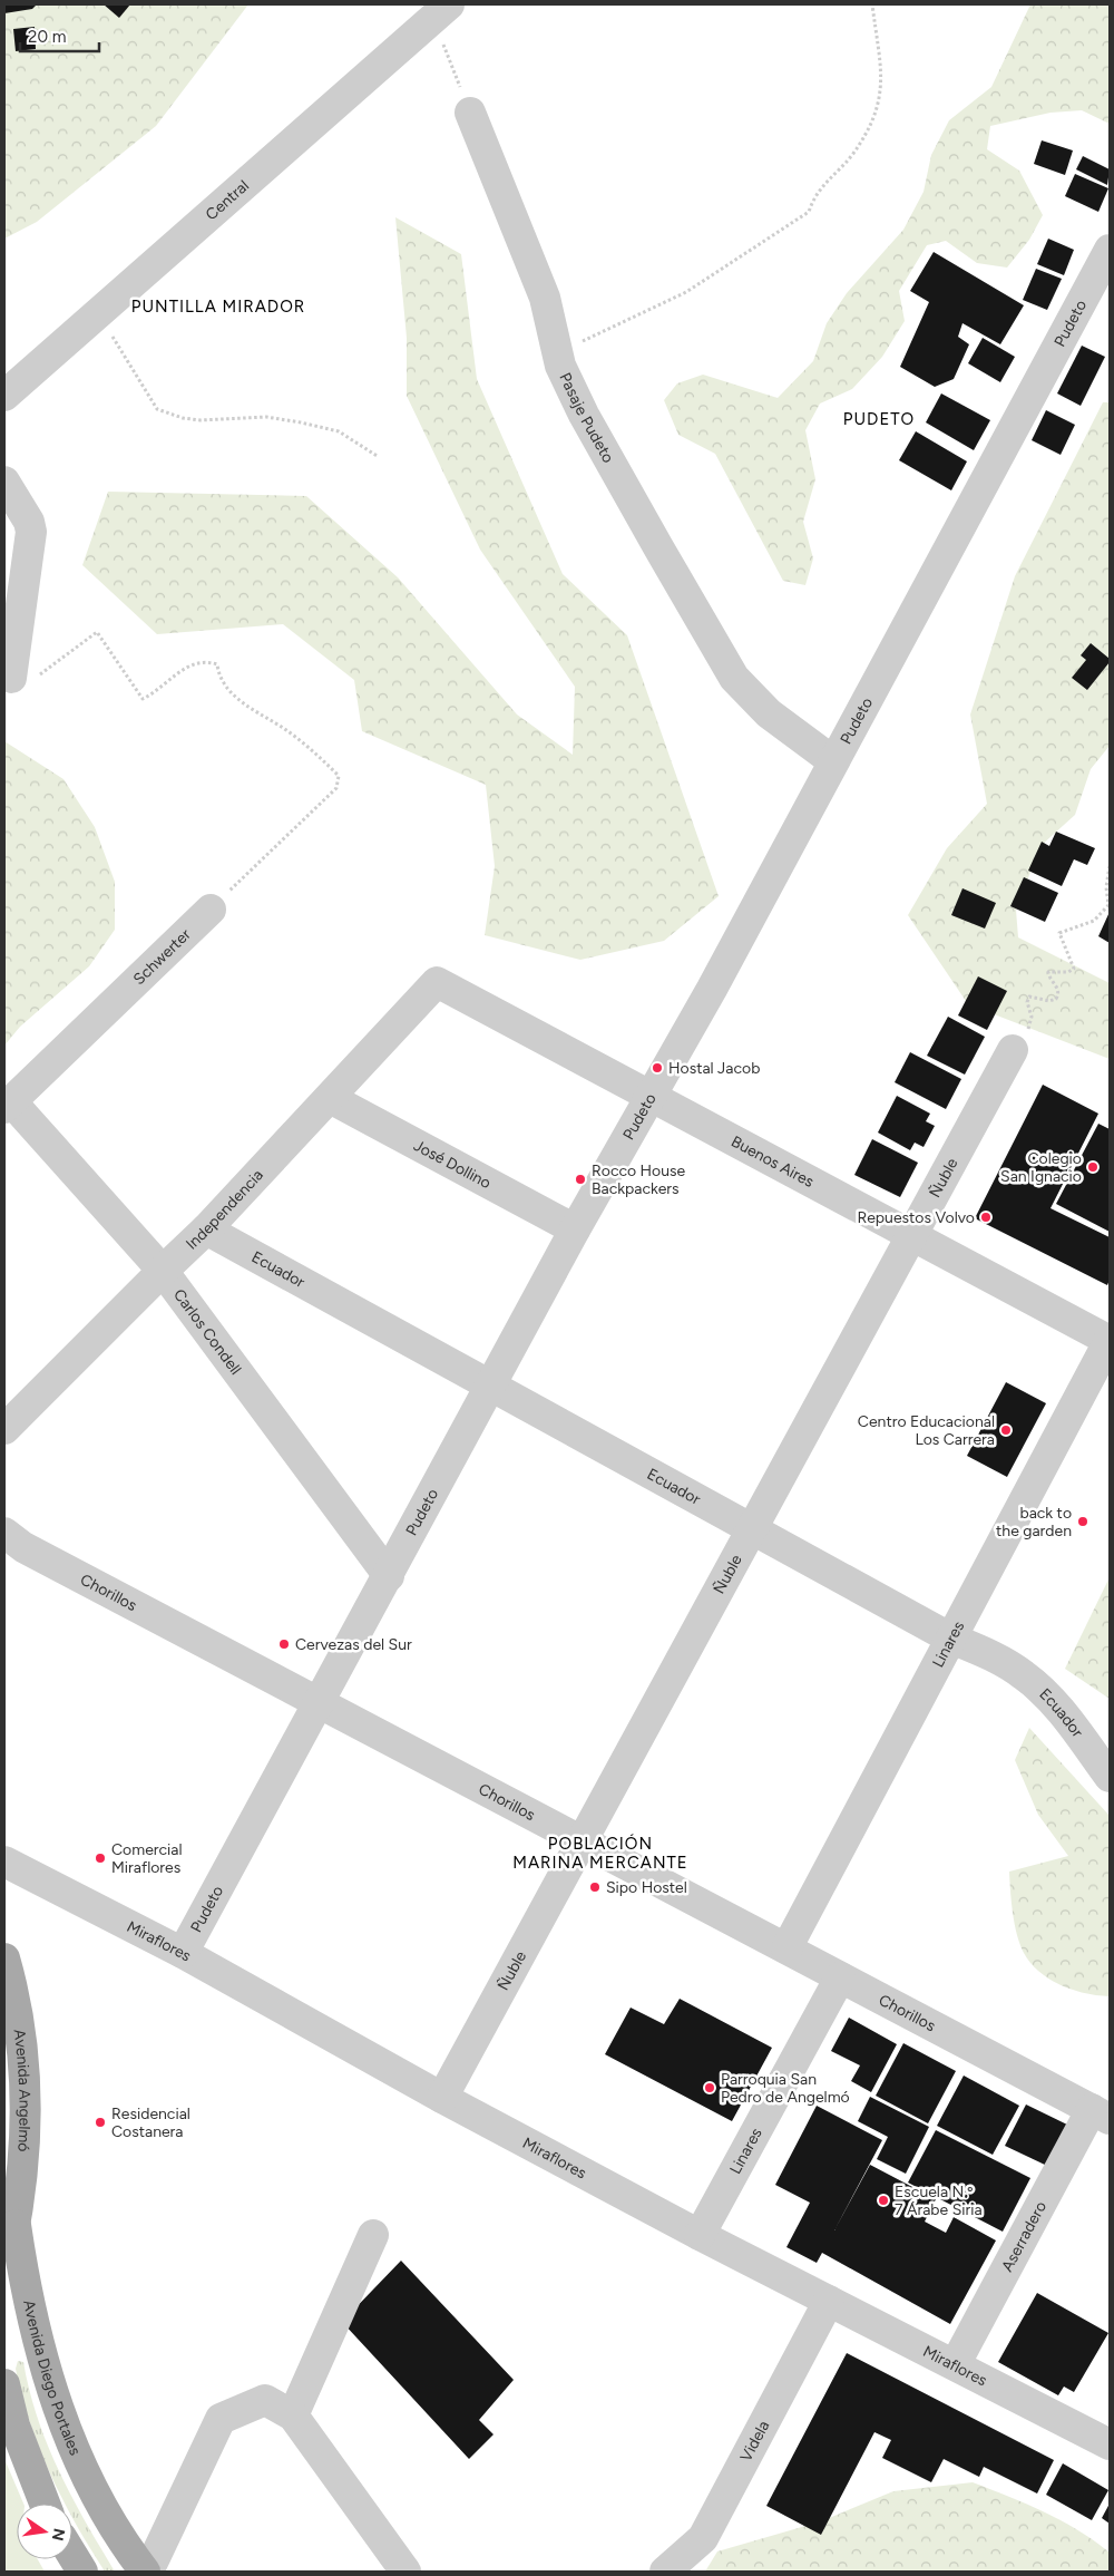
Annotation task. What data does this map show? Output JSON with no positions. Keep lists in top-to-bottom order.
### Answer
{
  "streets": {
    "main road": ["Avenida Angelmó", "Avenida Diego Portales"],
    "street": [
      "Central",
      "Pudeto",
      "Pasaje Pudeto",
      "Schwerter",
      "Buenos Aires",
      "José Dollino",
      "Ñuble",
      "Independencia",
      "Ecuador",
      "Carlos Condell",
      "Chorillos",
      "Linares",
      "Miraflores",
      "Aserradero",
      "Videla"
    ]
  },
  "crossings": [
    ["Pudeto", "Pasaje Pudeto"],
    ["Pudeto", "Buenos Aires"],
    ["Pudeto", "José Dollino"],
    ["Pudeto", "Ecuador"],
    ["Pudeto", "Carlos Condell"],
    ["Pudeto", "Chorillos"],
    ["Pudeto", "Miraflores"],
    ["Schwerter", "Carlos Condell"],
    ["Buenos Aires", "Ñuble"],
    ["Buenos Aires", "Independencia"],
    ["Buenos Aires", "Linares"],
    ["José Dollino", "Independencia"],
    ["Ñuble", "Ecuador"],
    ["Ñuble", "Chorillos"],
    ["Ñuble", "Miraflores"],
    ["Independencia", "Ecuador"],
    ["Independencia", "Carlos Condell"],
    ["Ecuador", "Linares"],
    ["Chorillos", "Linares"],
    ["Chorillos", "Aserradero"],
    ["Linares", "Miraflores"],
    ["Miraflores", "Aserradero"],
    ["Miraflores", "Videla"],
    ["Avenida Angelmó", "Avenida Diego Portales"]
  ],
  "districts": ["PUNTILLA MIRADOR", "PUDETO", "POBLACIÓN MARINA MERCANTE"],
  "places": [
    "Hostal Jacob",
    "Colegio San Ignacio",
    "Rocco House Backpackers",
    "Repuestos Volvo",
    "Centro Educacional Los Carrera",
    "back to the garden",
    "Cervezas del Sur",
    "Comercial Miraflores",
    "Sipo Hostel",
    "Parroquia San Pedro de Angelmó",
    "Residencial Costanera",
    "Escuela N.º 7 Árabe Siria"
  ],
  "scale_bar": "20 m",
  "north": "right"
}
